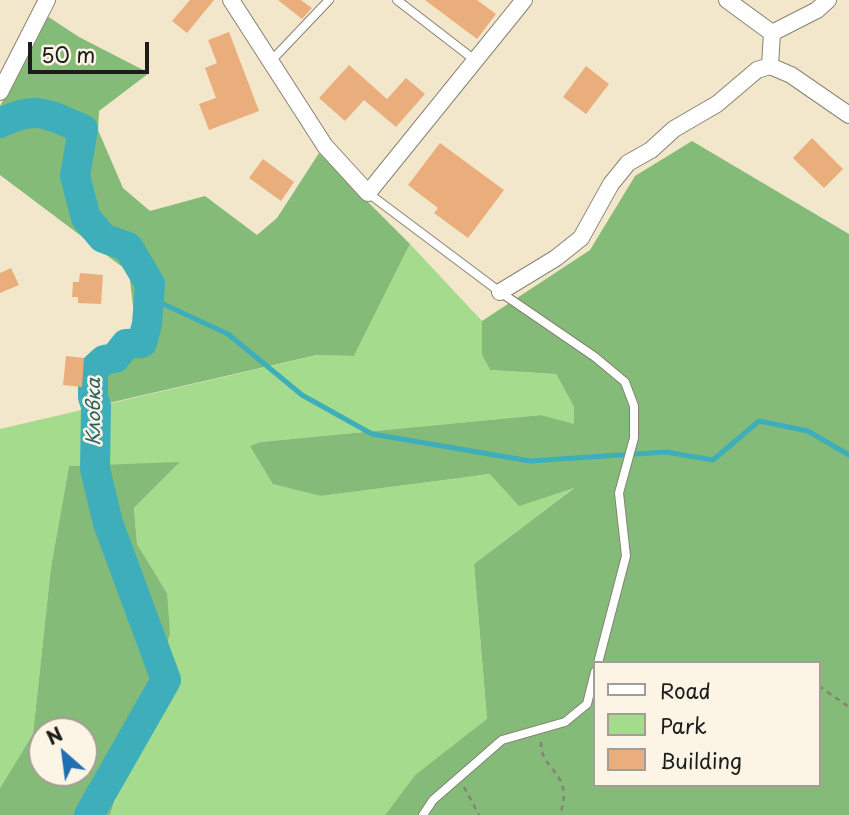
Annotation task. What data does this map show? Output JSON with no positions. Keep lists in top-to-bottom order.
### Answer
{
  "water": ["Кловка"],
  "legend": ["Road", "Park", "Building"],
  "scale_bar": "50 m",
  "north": "top left"
}
